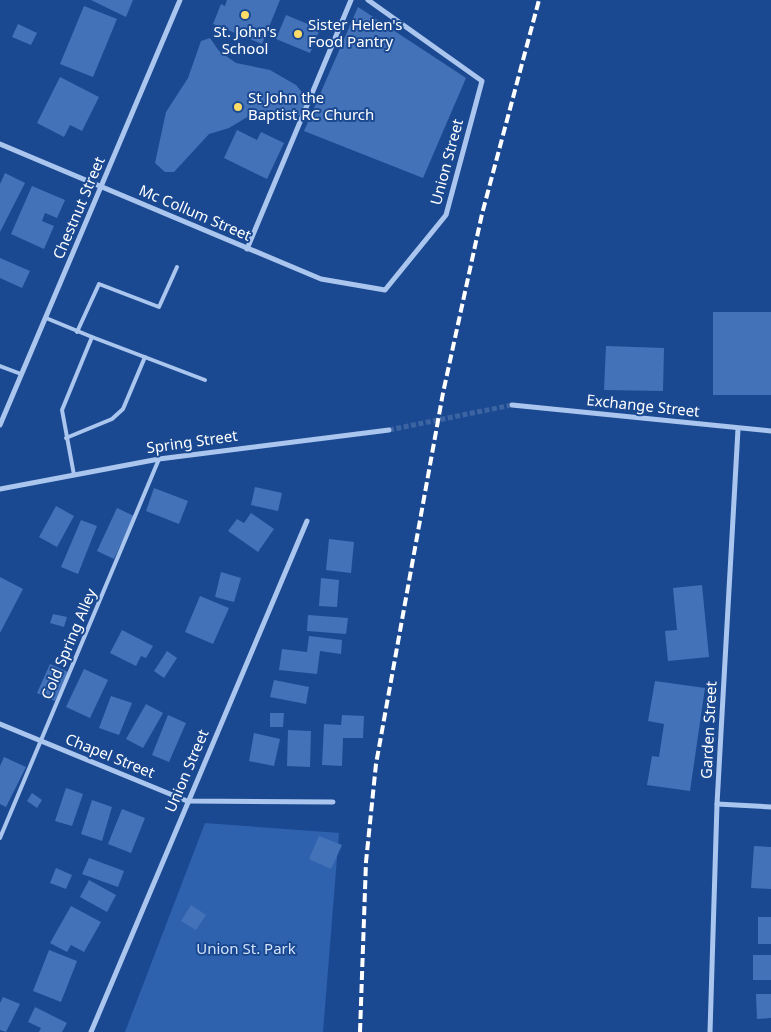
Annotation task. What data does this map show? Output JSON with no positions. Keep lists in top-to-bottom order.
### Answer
{
  "streets": {
    "street": [
      "Union Street",
      "Chestnut Street",
      "Mc Collum Street",
      "Exchange Street",
      "Spring Street",
      "Garden Street",
      "Chapel Street"
    ],
    "lane": ["Cold Spring Alley"]
  },
  "crossings": [
    ["Union Street", "Mc Collum Street"],
    ["Union Street", "Chapel Street"],
    ["Chestnut Street", "Mc Collum Street"],
    ["Exchange Street", "Garden Street"],
    ["Spring Street", "Cold Spring Alley"],
    ["Cold Spring Alley", "Chapel Street"]
  ],
  "parks": ["Union St. Park"],
  "places": ["St. John's School", "Sister Helen's Food Pantry", "St John the Baptist RC Church"]
}
